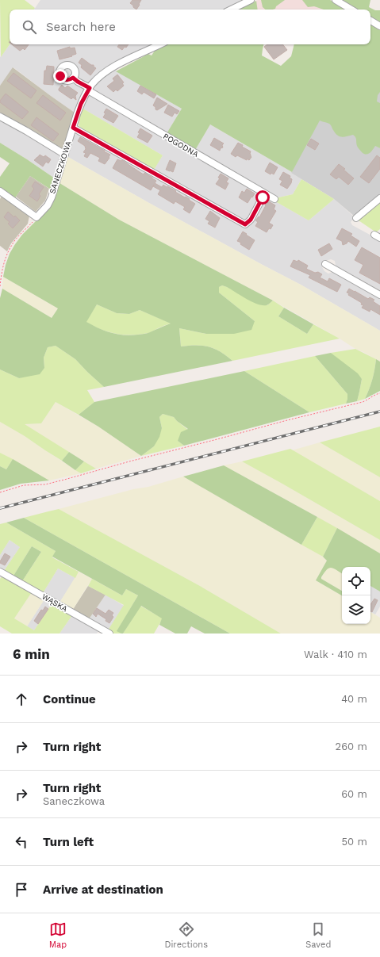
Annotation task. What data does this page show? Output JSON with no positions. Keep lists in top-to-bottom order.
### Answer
{
  "streets": {
    "street": ["POGODNA", "SANECZKOWA", "WĄSKA"]
  },
  "crossings": [
    ["POGODNA", "SANECZKOWA"]
  ],
  "page": {
    "search": "Search here",
    "heading": ["6 min", "Walk · 410 m"],
    "list": [
      ["Continue", "40 m"],
      ["Turn right", "260 m"],
      ["Turn right", "Saneczkowa", "60 m"],
      ["Turn left", "50 m"],
      "Arrive at destination"
    ],
    "nav": ["Map", "Directions", "Saved"]
  }
}
